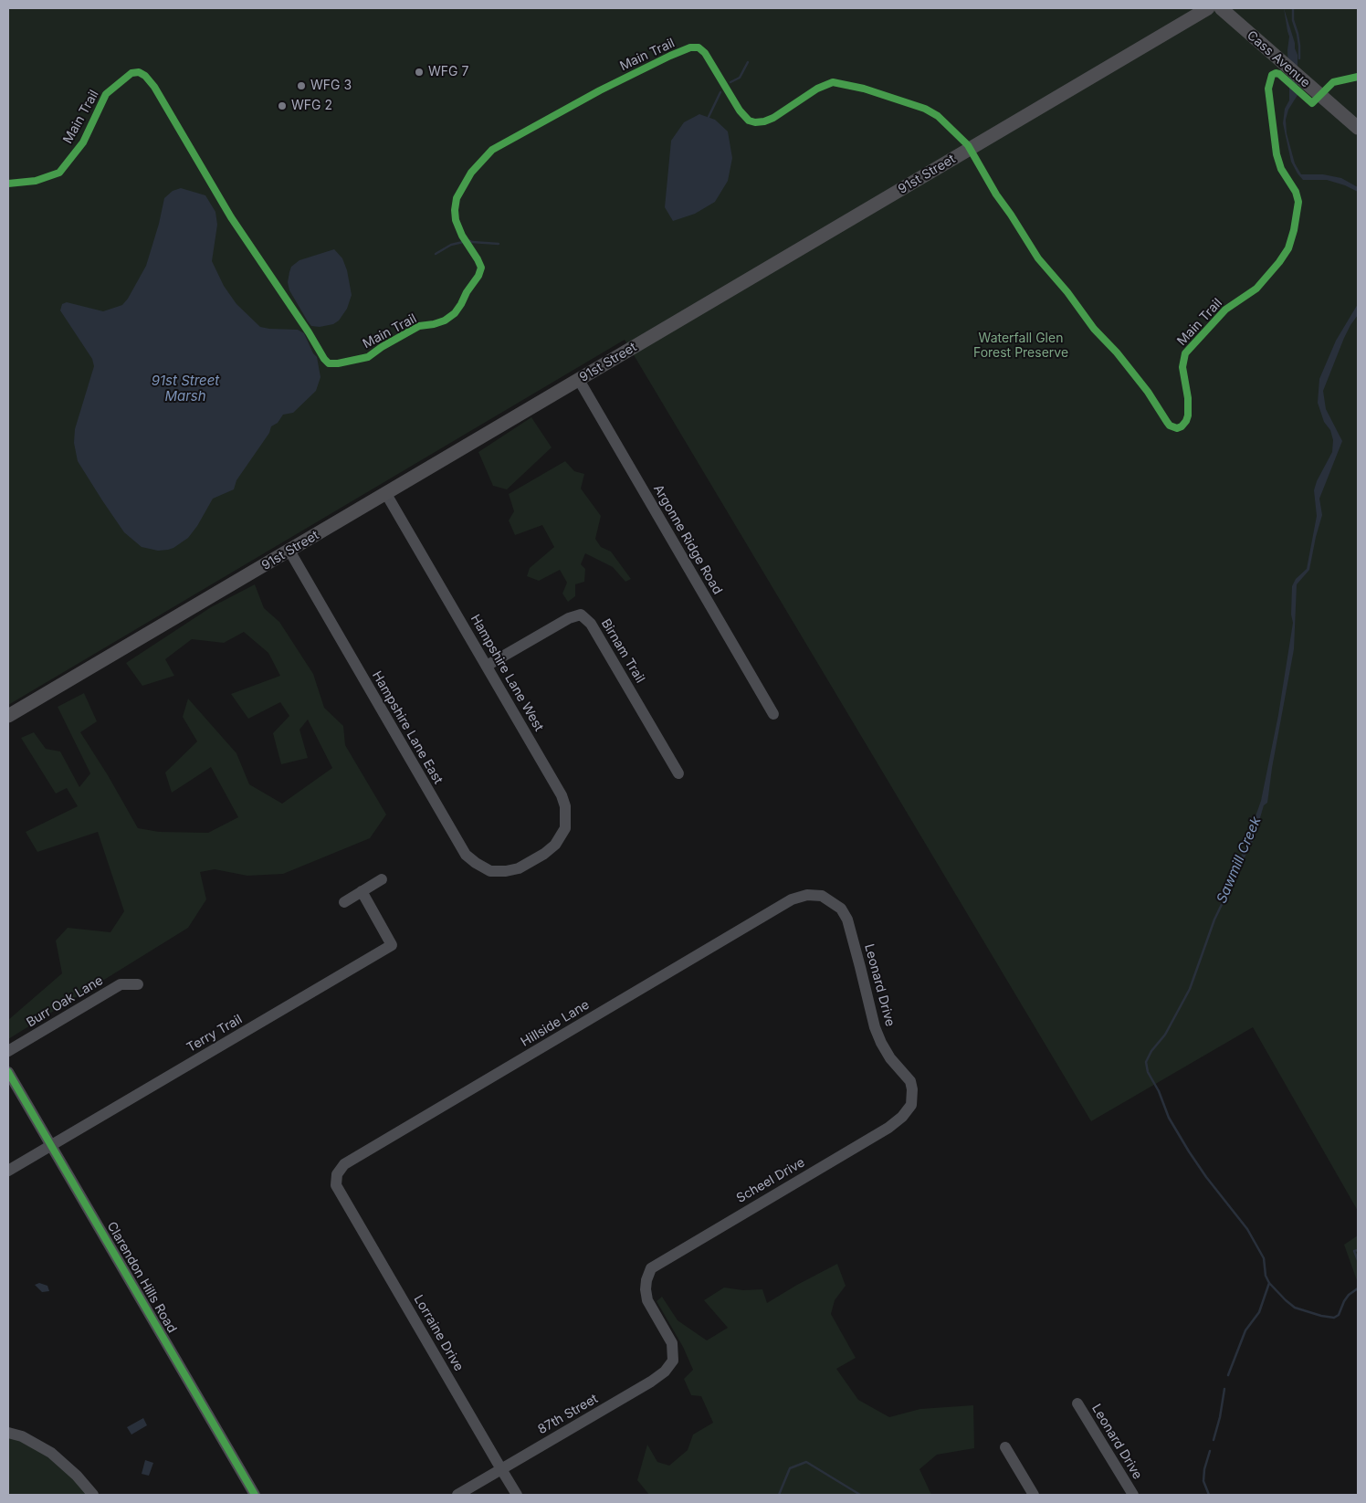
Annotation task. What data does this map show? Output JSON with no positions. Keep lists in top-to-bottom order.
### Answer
{
  "streets": {
    "main road": ["Cass Avenue", "91st Street"],
    "street": [
      "Argonne Ridge Road",
      "Birnam Trail",
      "Hampshire Lane West",
      "Hampshire Lane East",
      "Leonard Drive",
      "Burr Oak Lane",
      "Hillside Lane",
      "Terry Trail",
      "Scheel Drive",
      "Clarendon Hills Road",
      "Lorraine Drive",
      "87th Street"
    ],
    "cycle path": ["Main Trail"]
  },
  "crossings": [
    ["91st Street", "Argonne Ridge Road"],
    ["91st Street", "Hampshire Lane West"],
    ["91st Street", "Hampshire Lane East"],
    ["Birnam Trail", "Hampshire Lane West"],
    ["Hampshire Lane West", "Hampshire Lane East"],
    ["Leonard Drive", "Hillside Lane"],
    ["Leonard Drive", "Scheel Drive"],
    ["Hillside Lane", "Lorraine Drive"],
    ["Terry Trail", "Clarendon Hills Road"],
    ["Scheel Drive", "87th Street"],
    ["Lorraine Drive", "87th Street"]
  ],
  "water": ["91st Street Marsh", "Sawmill Creek"],
  "parks": ["Waterfall Glen Forest Preserve"],
  "places": ["WFG 7", "WFG 3", "WFG 2"]
}
